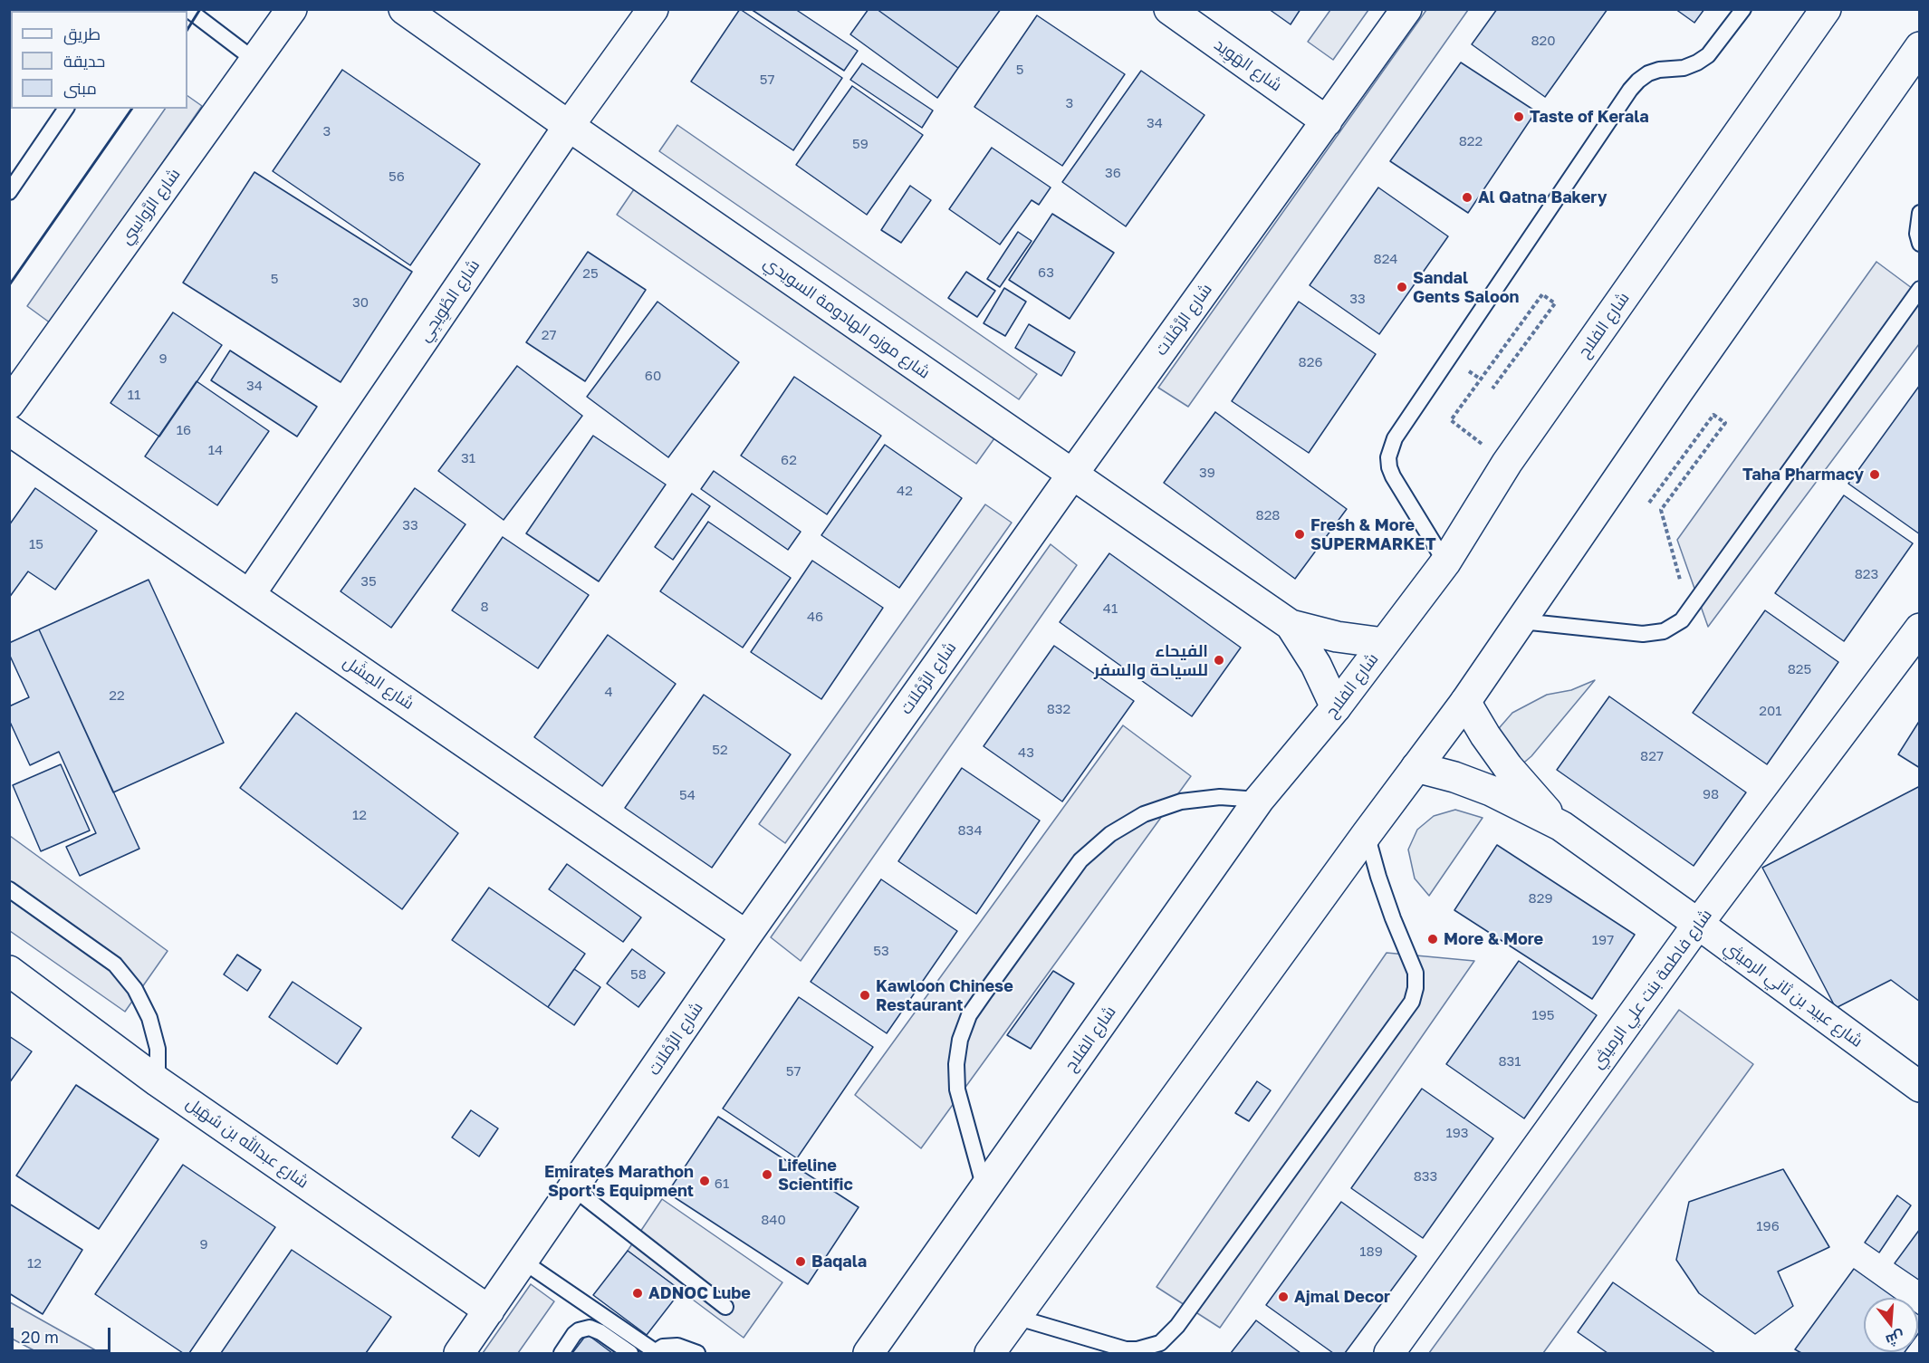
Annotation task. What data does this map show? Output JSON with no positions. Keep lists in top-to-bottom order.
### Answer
{
  "streets": {
    "street": [
      "شارع الهَوِيد",
      "شارع الرَّواسِي",
      "شارع الطْوِيجِي",
      "شارع موزه الهادومة السويدي",
      "شارع الرَّمْلاَت",
      "شارع الفلاح",
      "شارع المِشَل",
      "شارع فاطمة بنت علي الرميثي",
      "شارع عبيد بن ثاني الرميثي",
      "شارع عبدالله بن سُهَيل"
    ]
  },
  "crossings": [
    ["شارع الهَوِيد", "شارع الرَّمْلاَت"],
    ["شارع الطْوِيجِي", "شارع موزه الهادومة السويدي"],
    ["شارع الطْوِيجِي", "شارع المِشَل"],
    ["شارع موزه الهادومة السويدي", "شارع الرَّمْلاَت"],
    ["شارع موزه الهادومة السويدي", "شارع الفلاح"],
    ["شارع الرَّمْلاَت", "شارع المِشَل"],
    ["شارع الرَّمْلاَت", "شارع عبدالله بن سُهَيل"],
    ["شارع فاطمة بنت علي الرميثي", "شارع عبيد بن ثاني الرميثي"]
  ],
  "places": [
    "Taste of Kerala",
    "Al Qatna Bakery",
    "Sandal Gents Saloon",
    "Taha Pharmacy",
    "Fresh & More SUPERMARKET",
    "الفيحاء للسياحة والسفر",
    "More & More",
    "Kawloon Chinese Restaurant",
    "Lifeline Scientific",
    "Emirates Marathon Sport's Equipment",
    "Baqala",
    "ADNOC Lube",
    "Ajmal Decor"
  ],
  "house_numbers": [
    "820",
    "5",
    "57",
    "3",
    "34",
    "3",
    "822",
    "59",
    "36",
    "56",
    "824",
    "63",
    "25",
    "5",
    "33",
    "30",
    "27",
    "9",
    "826",
    "60",
    "34",
    "11",
    "16",
    "14",
    "31",
    "62",
    "39",
    "42",
    "828",
    "33",
    "15",
    "823",
    "35",
    "8",
    "41",
    "46",
    "825",
    "4",
    "22",
    "832",
    "201",
    "52",
    "43",
    "827",
    "98",
    "54",
    "12",
    "834",
    "829",
    "197",
    "53",
    "58",
    "195",
    "831",
    "57",
    "193",
    "833",
    "61",
    "840",
    "196",
    "9",
    "189",
    "12"
  ],
  "legend": ["طريق", "حديقة", "مبنى"],
  "scale_bar": "20 m",
  "north": "bottom"
}
